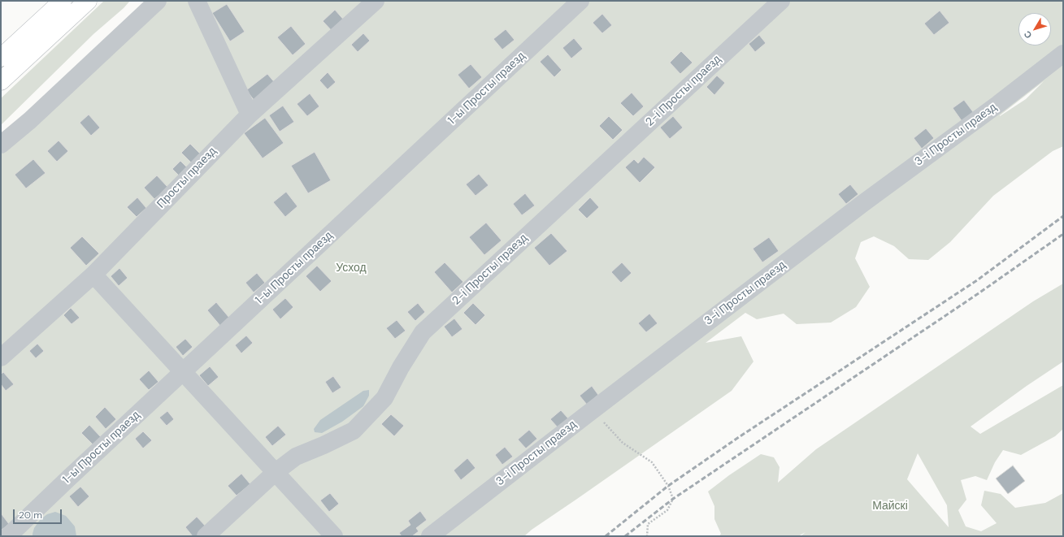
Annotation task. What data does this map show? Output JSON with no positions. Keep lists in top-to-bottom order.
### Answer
{
  "streets": {
    "lane": [
      "1-ы Просты праезд",
      "2-і Просты праезд",
      "3-і Просты праезд",
      "Просты праезд"
    ]
  },
  "parks": ["Усход", "Майскі"],
  "scale_bar": "20 m",
  "north": "bottom left"
}
